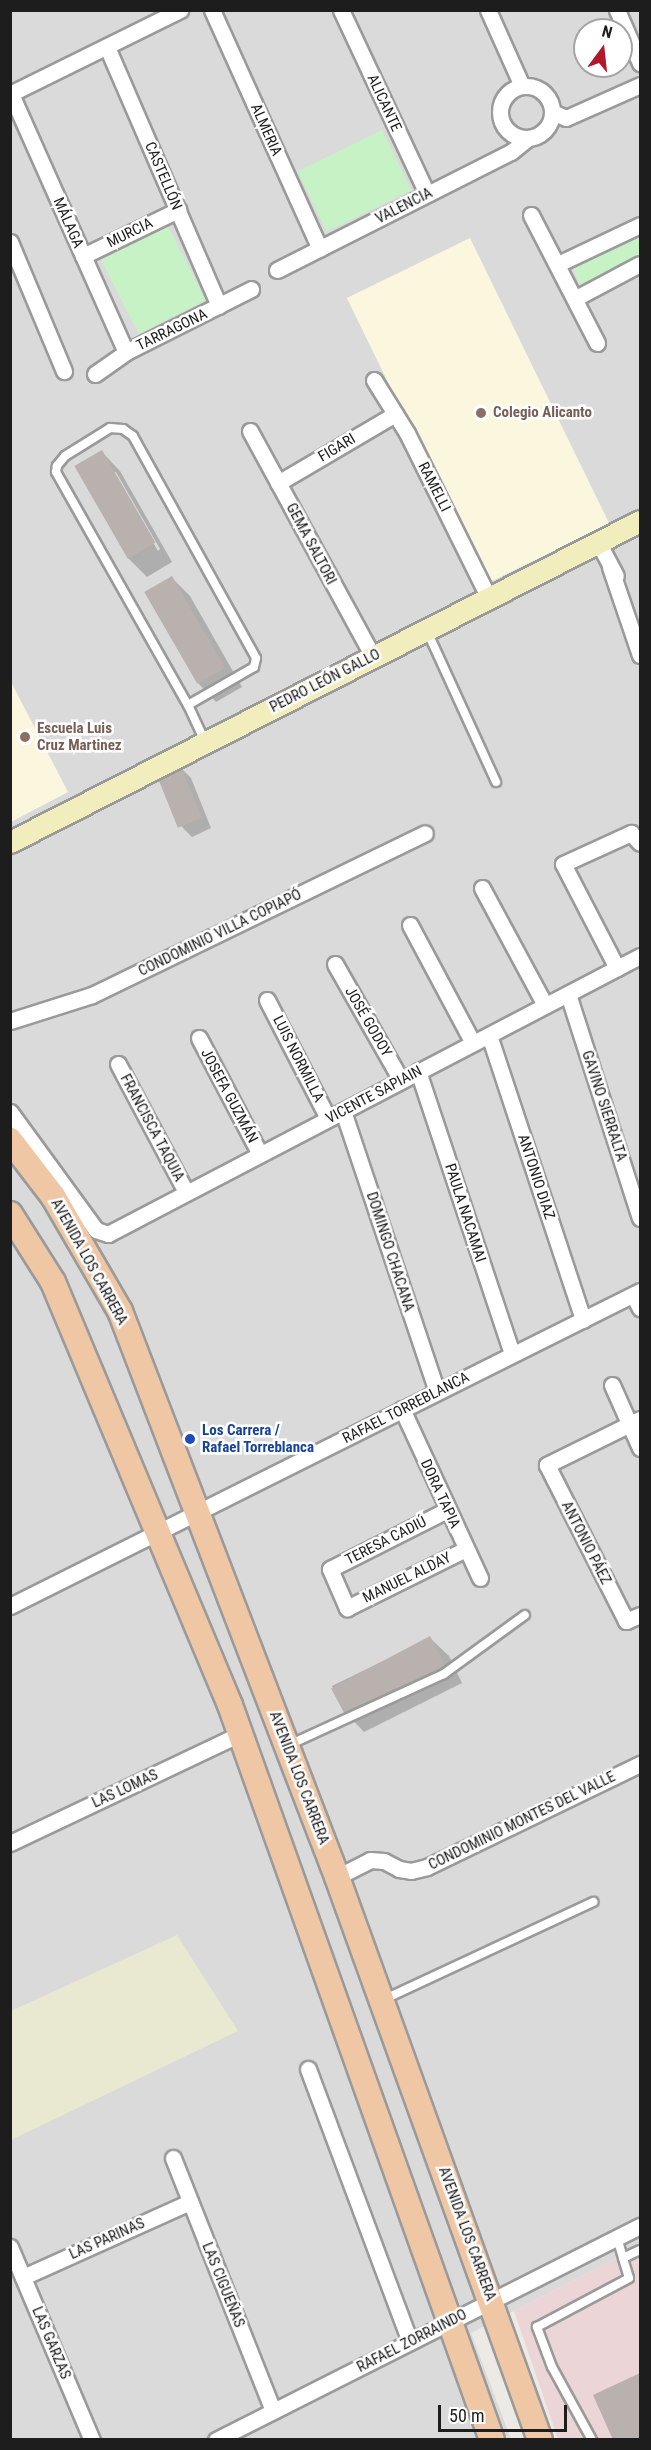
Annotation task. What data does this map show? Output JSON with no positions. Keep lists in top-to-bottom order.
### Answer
{
  "streets": {
    "main road": ["AVENIDA LOS CARRERA"],
    "street": [
      "ALICANTE",
      "ALMERIA",
      "CASTELLÓN",
      "VALENCIA",
      "MÁLAGA",
      "MURCIA",
      "TARRAGONA",
      "FIGARI",
      "RAMELLI",
      "GEMA SALTORI",
      "PEDRO LEÓN GALLO",
      "CONDOMINIO VILLA COPIAPÓ",
      "JOSÉ GODOY",
      "LUIS NORMILLA",
      "VICENTE SAPIAIN",
      "JOSEFA GUZMÁN",
      "GAVINO SIERRALTA",
      "FRANCISCA TAQUIA",
      "ANTONIO DIAZ",
      "PAULA NACAMAI",
      "DOMINGO CHACANA",
      "RAFAEL TORREBLANCA",
      "DORA TAPIA",
      "TERESA CADIÚ",
      "ANTONIO PÁEZ",
      "MANUEL ALDAY",
      "LAS LOMAS",
      "CONDOMINIO MONTES DEL VALLE",
      "LAS PARINAS",
      "LAS CIGUEÑAS",
      "RAFAEL ZORRAINDO",
      "LAS GARZAS"
    ]
  },
  "crossings": [
    ["ALICANTE", "VALENCIA"],
    ["ALMERIA", "VALENCIA"],
    ["CASTELLÓN", "MURCIA"],
    ["CASTELLÓN", "TARRAGONA"],
    ["MÁLAGA", "MURCIA"],
    ["MÁLAGA", "TARRAGONA"],
    ["FIGARI", "RAMELLI"],
    ["FIGARI", "GEMA SALTORI"],
    ["RAMELLI", "PEDRO LEÓN GALLO"],
    ["GEMA SALTORI", "PEDRO LEÓN GALLO"],
    ["JOSÉ GODOY", "VICENTE SAPIAIN"],
    ["LUIS NORMILLA", "VICENTE SAPIAIN"],
    ["VICENTE SAPIAIN", "JOSEFA GUZMÁN"],
    ["VICENTE SAPIAIN", "GAVINO SIERRALTA"],
    ["VICENTE SAPIAIN", "FRANCISCA TAQUIA"],
    ["VICENTE SAPIAIN", "ANTONIO DIAZ"],
    ["VICENTE SAPIAIN", "PAULA NACAMAI"],
    ["VICENTE SAPIAIN", "DOMINGO CHACANA"],
    ["ANTONIO DIAZ", "RAFAEL TORREBLANCA"],
    ["PAULA NACAMAI", "RAFAEL TORREBLANCA"],
    ["DOMINGO CHACANA", "RAFAEL TORREBLANCA"],
    ["AVENIDA LOS CARRERA", "RAFAEL TORREBLANCA"],
    ["AVENIDA LOS CARRERA", "CONDOMINIO MONTES DEL VALLE"],
    ["AVENIDA LOS CARRERA", "RAFAEL ZORRAINDO"],
    ["RAFAEL TORREBLANCA", "DORA TAPIA"],
    ["DORA TAPIA", "TERESA CADIÚ"],
    ["DORA TAPIA", "MANUEL ALDAY"],
    ["TERESA CADIÚ", "MANUEL ALDAY"],
    ["LAS PARINAS", "LAS CIGUEÑAS"],
    ["LAS PARINAS", "LAS GARZAS"],
    ["LAS CIGUEÑAS", "RAFAEL ZORRAINDO"]
  ],
  "places": ["Colegio Alicanto", "Escuela Luis Cruz Martinez", "Los Carrera / Rafael Torreblanca"],
  "scale_bar": "50 m",
  "north": "top"
}
